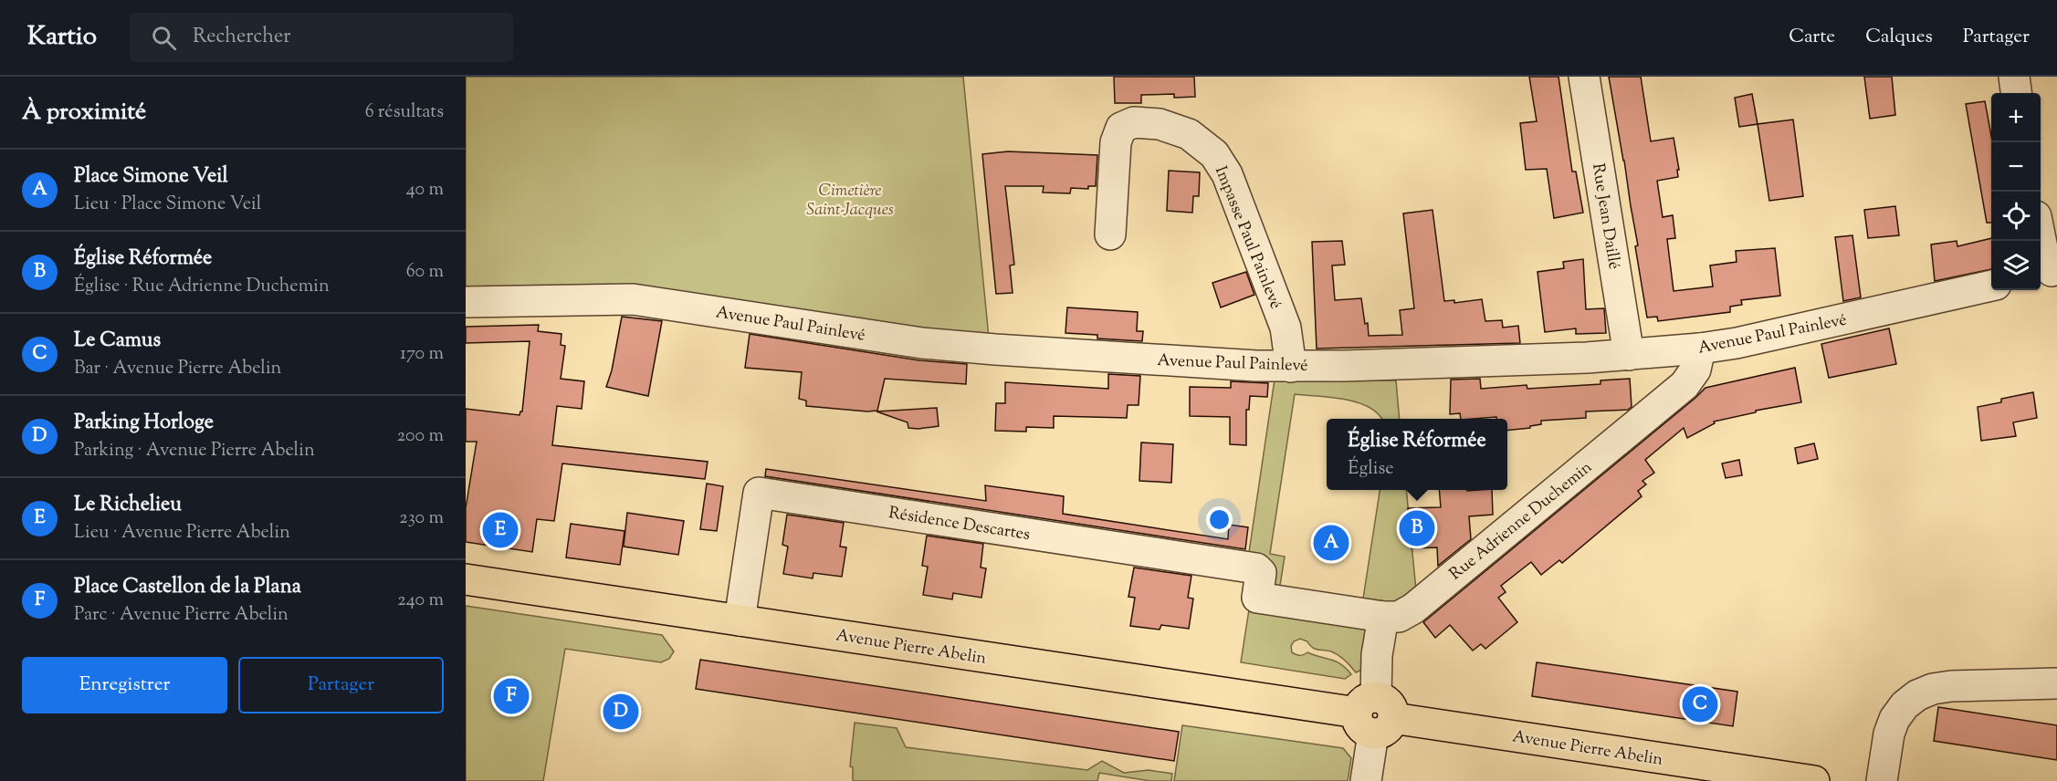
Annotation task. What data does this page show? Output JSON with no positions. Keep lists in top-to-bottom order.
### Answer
{
  "streets": {
    "main road": ["Avenue Pierre Abelin"],
    "street": [
      "Rue Jean Daillé",
      "Impasse Paul Painlevé",
      "Avenue Paul Painlevé",
      "Rue Adrienne Duchemin",
      "Résidence Descartes"
    ]
  },
  "crossings": [
    ["Rue Jean Daillé", "Avenue Paul Painlevé"],
    ["Impasse Paul Painlevé", "Avenue Paul Painlevé"],
    ["Avenue Paul Painlevé", "Rue Adrienne Duchemin"],
    ["Rue Adrienne Duchemin", "Résidence Descartes"],
    ["Résidence Descartes", "Avenue Pierre Abelin"]
  ],
  "parks": ["Cimetière Saint-Jacques"],
  "page": {
    "header": "Kartio",
    "search": "Rechercher",
    "nav": ["Carte", "Calques", "Partager"],
    "heading": ["À proximité", "6 résultats"],
    "map_buttons": ["+", "−"],
    "list": [
      {
        "mark": "A",
        "name": "Place Simone Veil",
        "note": "Lieu · Place Simone Veil",
        "value": "40 m"
      },
      {
        "mark": "B",
        "name": "Église Réformée",
        "note": "Église · Rue Adrienne Duchemin",
        "value": "60 m"
      },
      {
        "mark": "C",
        "name": "Le Camus",
        "note": "Bar · Avenue Pierre Abelin",
        "value": "170 m"
      },
      {
        "mark": "D",
        "name": "Parking Horloge",
        "note": "Parking · Avenue Pierre Abelin",
        "value": "200 m"
      },
      {
        "mark": "E",
        "name": "Le Richelieu",
        "note": "Lieu · Avenue Pierre Abelin",
        "value": "230 m"
      },
      {
        "mark": "F",
        "name": "Place Castellon de la Plana",
        "note": "Parc · Avenue Pierre Abelin",
        "value": "240 m"
      }
    ],
    "popup": ["Église Réformée", "Église"],
    "pins": [
      "B",
      "E",
      "A",
      "F",
      "C",
      "D"
    ],
    "buttons": ["Enregistrer", "Partager"]
  }
}
